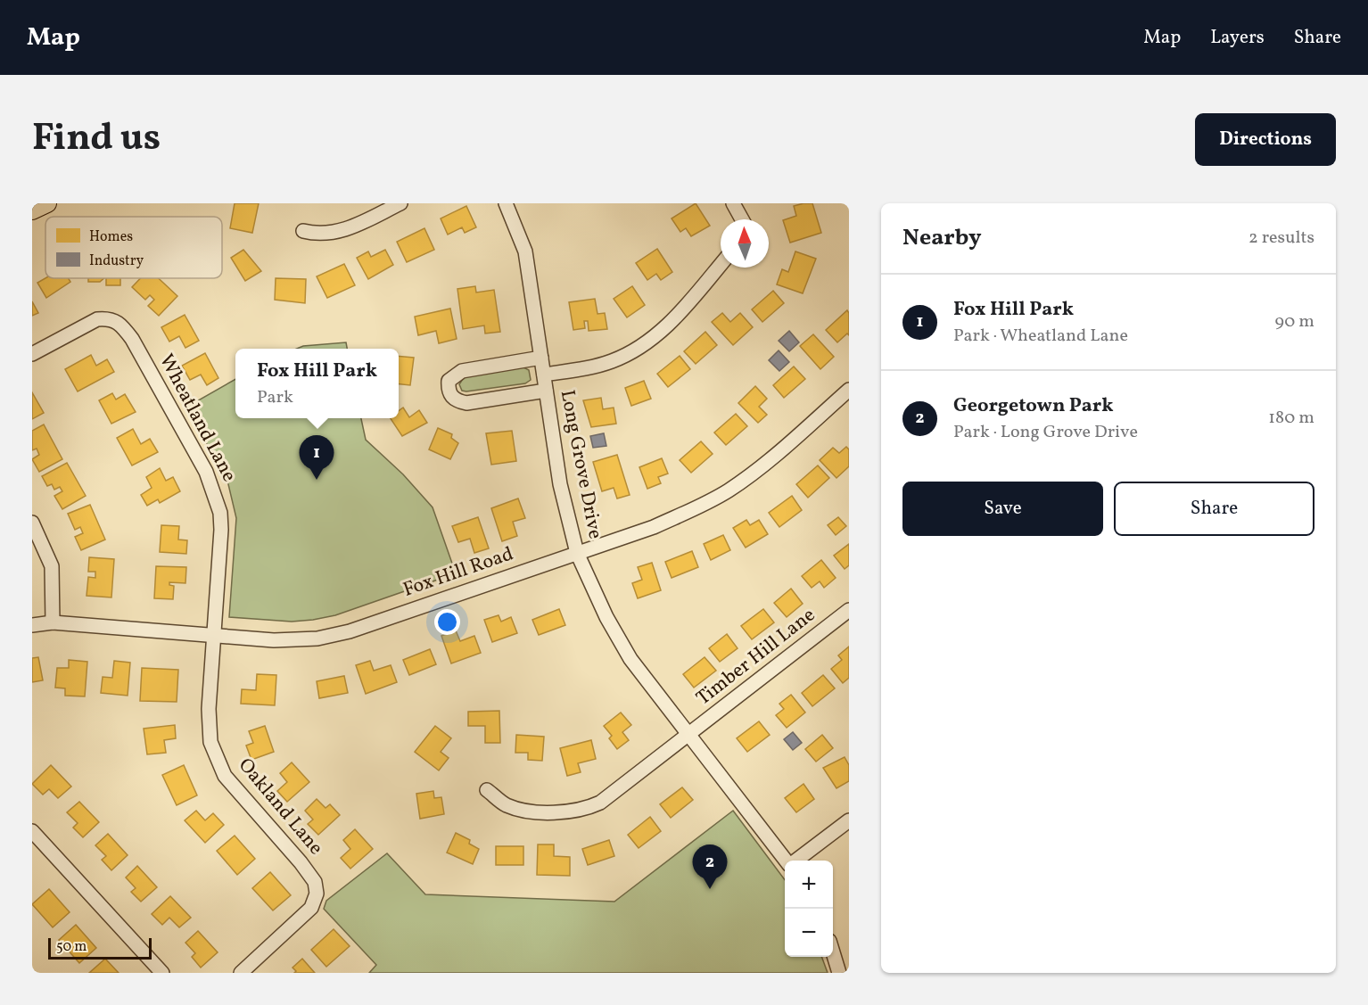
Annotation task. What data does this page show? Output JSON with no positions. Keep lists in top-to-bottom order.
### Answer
{
  "streets": {
    "street": [
      "Wheatland Lane",
      "Long Grove Drive",
      "Fox Hill Road",
      "Timber Hill Lane",
      "Oakland Lane"
    ]
  },
  "crossings": [
    ["Wheatland Lane", "Fox Hill Road"],
    ["Wheatland Lane", "Oakland Lane"],
    ["Long Grove Drive", "Fox Hill Road"],
    ["Long Grove Drive", "Timber Hill Lane"],
    ["Fox Hill Road", "Oakland Lane"]
  ],
  "legend": ["Homes", "Industry"],
  "scale_bar": "50 m",
  "north": "top",
  "page": {
    "header": "Map",
    "nav": ["Map", "Layers", "Share"],
    "title": "Find us",
    "buttons": [
      "Directions",
      ["Save", "Share"]
    ],
    "heading": ["Nearby", "2 results"],
    "list": [
      {
        "mark": "1",
        "name": "Fox Hill Park",
        "note": "Park · Wheatland Lane",
        "value": "90 m"
      },
      {
        "mark": "2",
        "name": "Georgetown Park",
        "note": "Park · Long Grove Drive",
        "value": "180 m"
      }
    ],
    "popup": ["Fox Hill Park", "Park"],
    "pins": ["1", "2"],
    "map_buttons": ["+", "−"],
    "scale": "50 m"
  }
}
